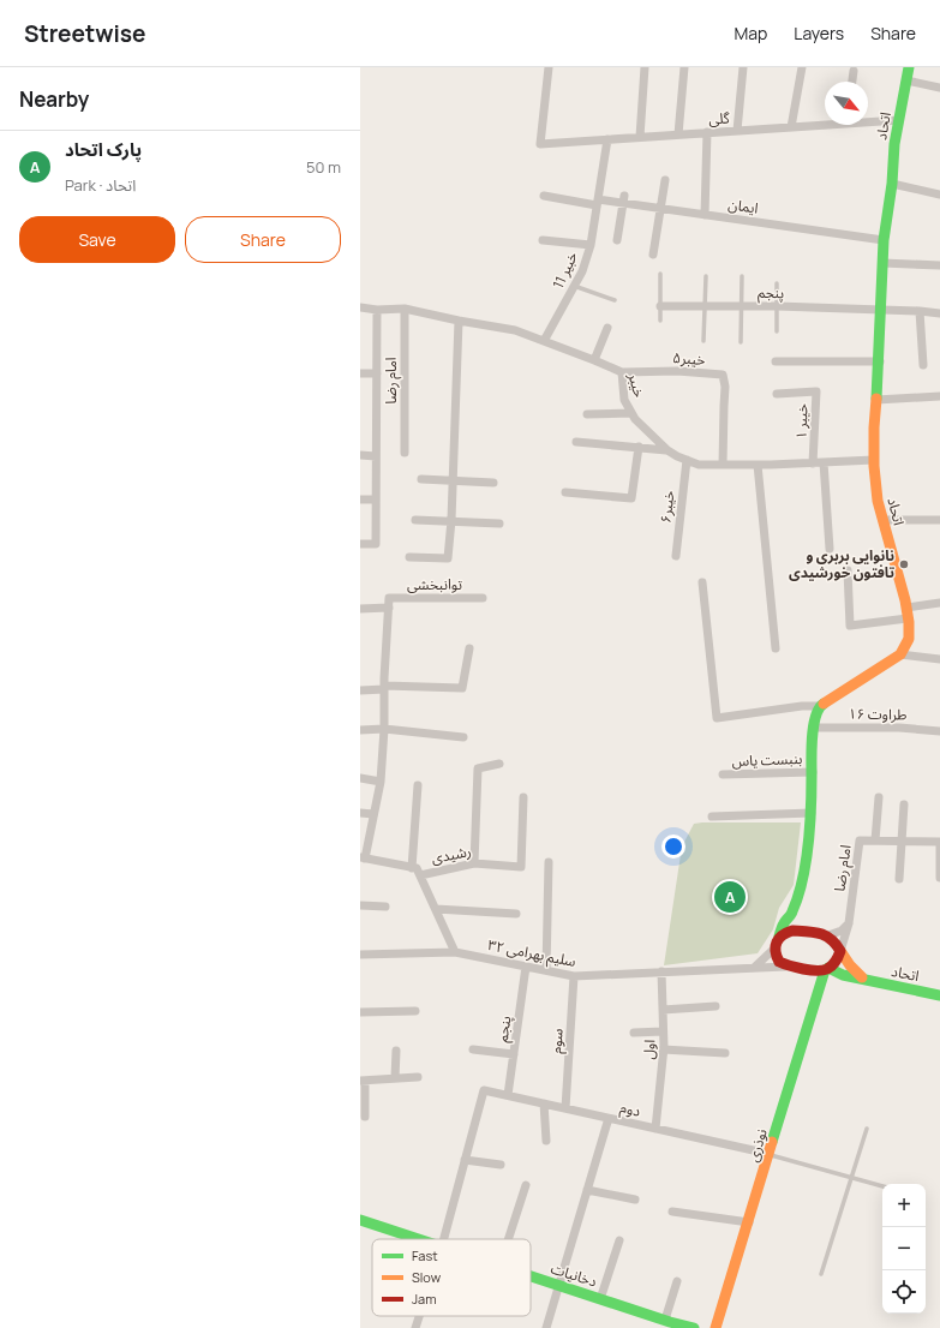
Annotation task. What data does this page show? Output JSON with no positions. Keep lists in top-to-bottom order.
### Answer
{
  "streets": {
    "street": [
      "گلی",
      "اتحاد",
      "ایمان",
      "خبیر 11",
      "پنجم",
      "خیبر۵",
      "امام رضا",
      "خیبر",
      "خیبر ۱",
      "خیبر۶",
      "توانبخشی",
      "طراوت ۱۶",
      "بنبست یاس",
      "رشیدی",
      "سلیم بهرامی ۳۲",
      "سوم",
      "اول",
      "دوم",
      "نوذری",
      "دخانیات"
    ]
  },
  "crossings": [
    ["گلی", "اتحاد"],
    ["گلی", "خبیر 11"],
    ["اتحاد", "ایمان"],
    ["اتحاد", "پنجم"],
    ["اتحاد", "امام رضا"],
    ["اتحاد", "خیبر"],
    ["اتحاد", "سلیم بهرامی ۳۲"],
    ["اتحاد", "نوذری"],
    ["ایمان", "خبیر 11"],
    ["خبیر 11", "خیبر"],
    ["پنجم", "سلیم بهرامی ۳۲"],
    ["پنجم", "دوم"],
    ["خیبر۵", "خیبر"],
    ["امام رضا", "خیبر"],
    ["امام رضا", "سلیم بهرامی ۳۲"],
    ["امام رضا", "نوذری"],
    ["خیبر", "خیبر ۱"],
    ["خیبر", "خیبر۶"],
    ["سلیم بهرامی ۳۲", "سوم"],
    ["سلیم بهرامی ۳۲", "اول"],
    ["سلیم بهرامی ۳۲", "نوذری"],
    ["سوم", "دوم"],
    ["اول", "دوم"],
    ["دوم", "نوذری"]
  ],
  "places": ["نانوایی بربری و تافتون خورشیدی"],
  "legend": ["Fast", "Slow", "Jam"],
  "north": "bottom right",
  "page": {
    "header": "Streetwise",
    "nav": ["Map", "Layers", "Share"],
    "heading": "Nearby",
    "list": [
      {
        "mark": "A",
        "name": "پارک اتحاد",
        "note": "Park · اتحاد",
        "value": "50 m"
      }
    ],
    "buttons": ["Save", "Share"],
    "pins": "A",
    "map_buttons": ["+", "−"]
  }
}
